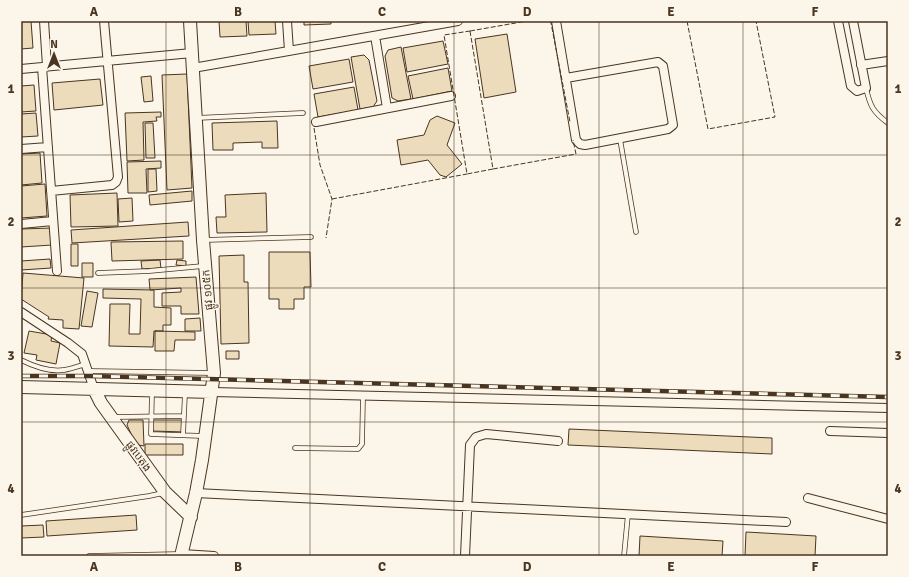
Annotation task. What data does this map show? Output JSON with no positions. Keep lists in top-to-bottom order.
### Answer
{
  "streets": {
    "main road": ["ផ្លូវ ១០៥ក", "ផ្លូវបេតុង"]
  },
  "crossings": [
    ["ផ្លូវ ១០៥ក", "ផ្លូវបេតុង"]
  ],
  "north": "top",
  "grid": {
    "columns": [
      "A",
      "B",
      "C",
      "D",
      "E",
      "F"
    ],
    "rows": [
      "1",
      "2",
      "3",
      "4"
    ]
  }
}
